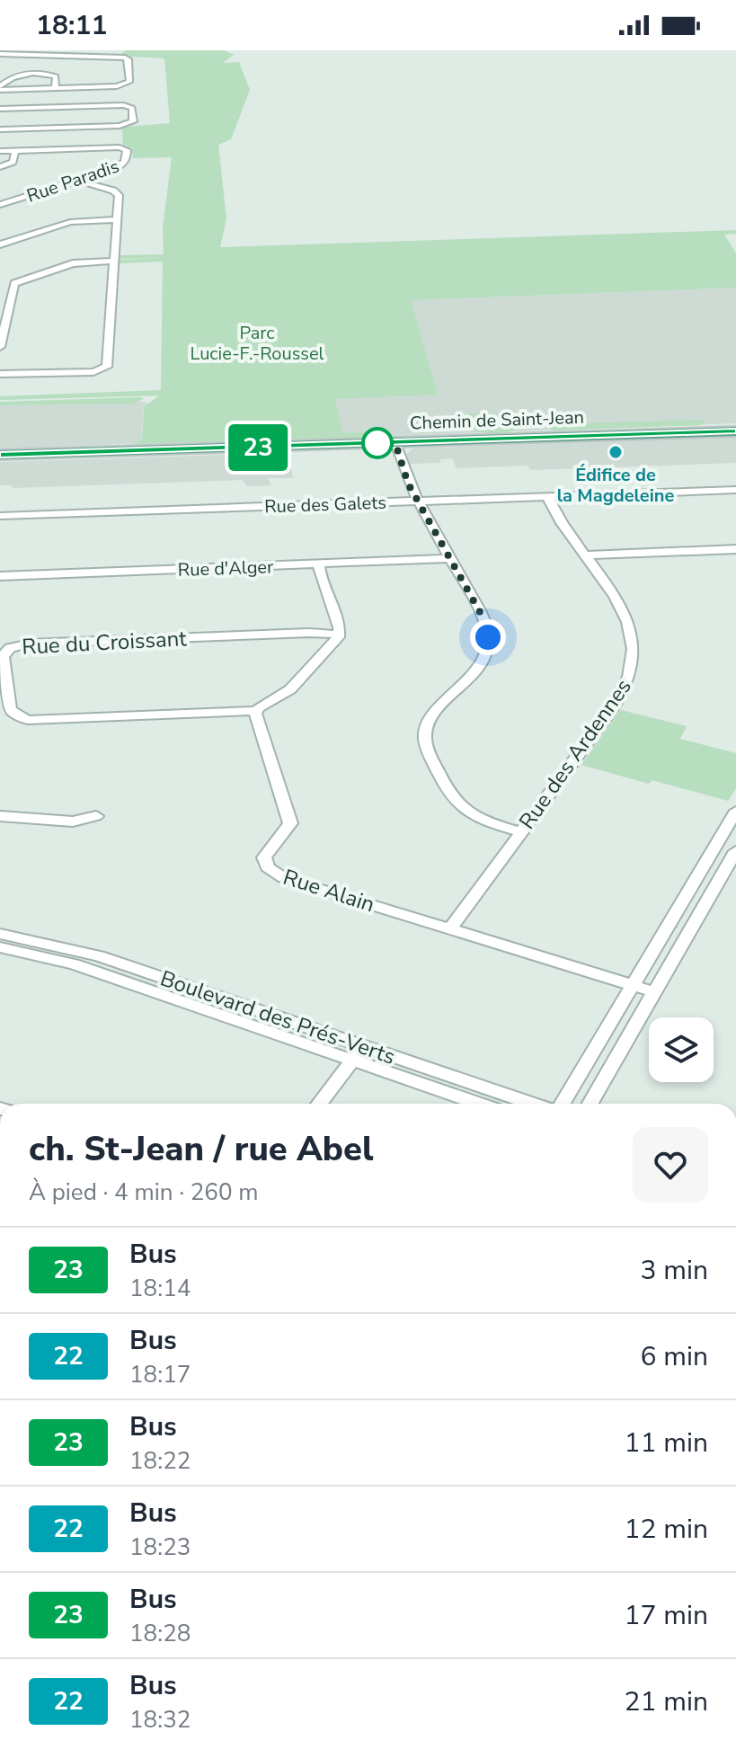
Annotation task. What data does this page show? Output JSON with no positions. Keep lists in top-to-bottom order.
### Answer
{
  "streets": {
    "main road": ["Chemin de Saint-Jean"],
    "street": [
      "Rue Paradis",
      "Rue des Galets",
      "Rue d'Alger",
      "Rue du Croissant",
      "Rue des Ardennes",
      "Rue Alain",
      "Boulevard des Prés-Verts"
    ]
  },
  "crossings": [
    ["Rue des Galets", "Rue des Ardennes"],
    ["Rue du Croissant", "Rue Alain"],
    ["Rue des Ardennes", "Rue Alain"]
  ],
  "parks": ["Parc Lucie-F.-Roussel"],
  "places": ["Édifice de la Magdeleine"],
  "lines": ["bus line 23"],
  "page": {
    "status": "18:11",
    "on_map": "23",
    "heading": ["ch. St-Jean / rue Abel", "À pied · 4 min · 260 m"],
    "list": [
      {
        "mark": "23",
        "name": "Bus",
        "note": "18:14",
        "value": "3 min"
      },
      {
        "mark": "22",
        "name": "Bus",
        "note": "18:17",
        "value": "6 min"
      },
      {
        "mark": "23",
        "name": "Bus",
        "note": "18:22",
        "value": "11 min"
      },
      {
        "mark": "22",
        "name": "Bus",
        "note": "18:23",
        "value": "12 min"
      },
      {
        "mark": "23",
        "name": "Bus",
        "note": "18:28",
        "value": "17 min"
      },
      {
        "mark": "22",
        "name": "Bus",
        "note": "18:32",
        "value": "21 min"
      }
    ]
  }
}
